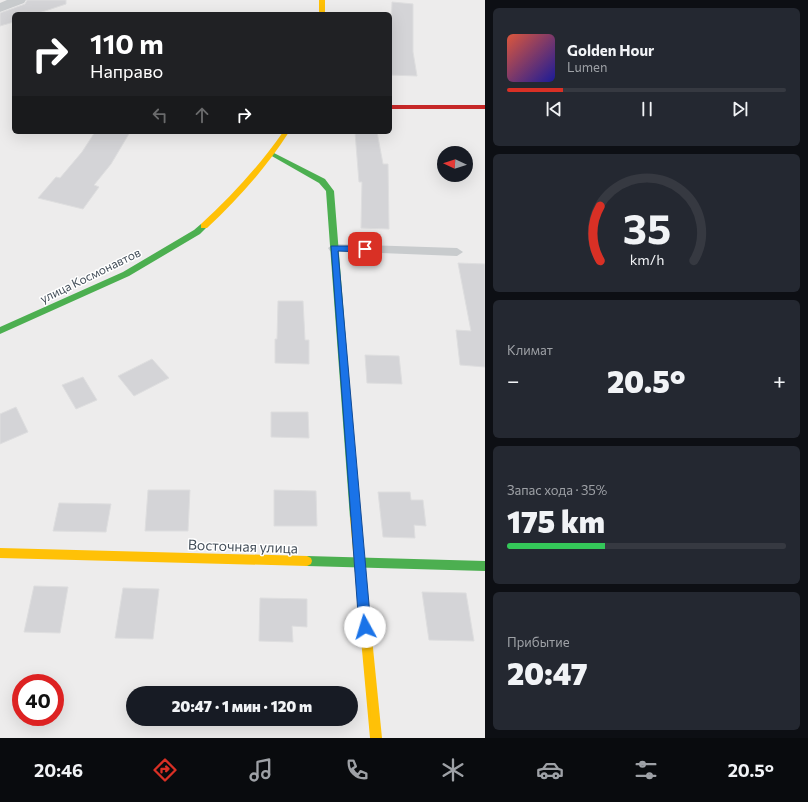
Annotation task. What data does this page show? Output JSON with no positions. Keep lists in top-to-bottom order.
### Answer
{
  "streets": {
    "street": ["улица Космонавтов", "Восточная улица"]
  },
  "north": "left",
  "page": {
    "turn": ["110 m", "Направо"],
    "song": ["Golden Hour", "Lumen"],
    "tile": [
      "Климат",
      ["Запас хода · 35%", "175 km"],
      ["Прибытие", "20:47"]
    ],
    "heat": ["−", "20.5°", "+"],
    "limit": "40",
    "trip": "20:47 · 1 мин · 120 m",
    "tabs": ["20:46", "20.5°"],
    "gauge": ["35", "km/h"]
  }
}
